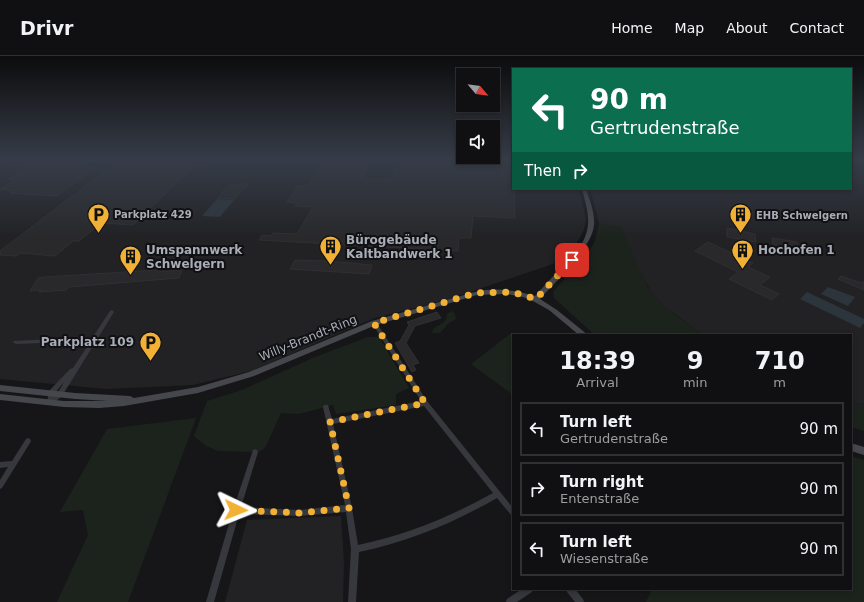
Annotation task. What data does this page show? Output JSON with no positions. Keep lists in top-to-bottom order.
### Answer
{
  "streets": {
    "main road": ["Willy-Brandt-Ring"]
  },
  "places": {
    "parking": ["Parkplatz 429", "Parkplatz 109"],
    "building": [
      "EHB Schwelgern",
      "Bürogebäude Kaltbandwerk 1",
      "Hochofen 1",
      "Umspannwerk Schwelgern"
    ]
  },
  "north": "bottom right",
  "page": {
    "header": "Drivr",
    "nav": [
      "Home",
      "Map",
      "About",
      "Contact"
    ],
    "turn": ["90 m", "Gertrudenstraße"],
    "then": "Then",
    "eta": [
      "18:39",
      "Arrival",
      "9",
      "min",
      "710",
      "m"
    ],
    "list": [
      {
        "name": "Turn left",
        "note": "Gertrudenstraße",
        "value": "90 m"
      },
      {
        "name": "Turn right",
        "note": "Entenstraße",
        "value": "90 m"
      },
      {
        "name": "Turn left",
        "note": "Wiesenstraße",
        "value": "90 m"
      }
    ]
  }
}
